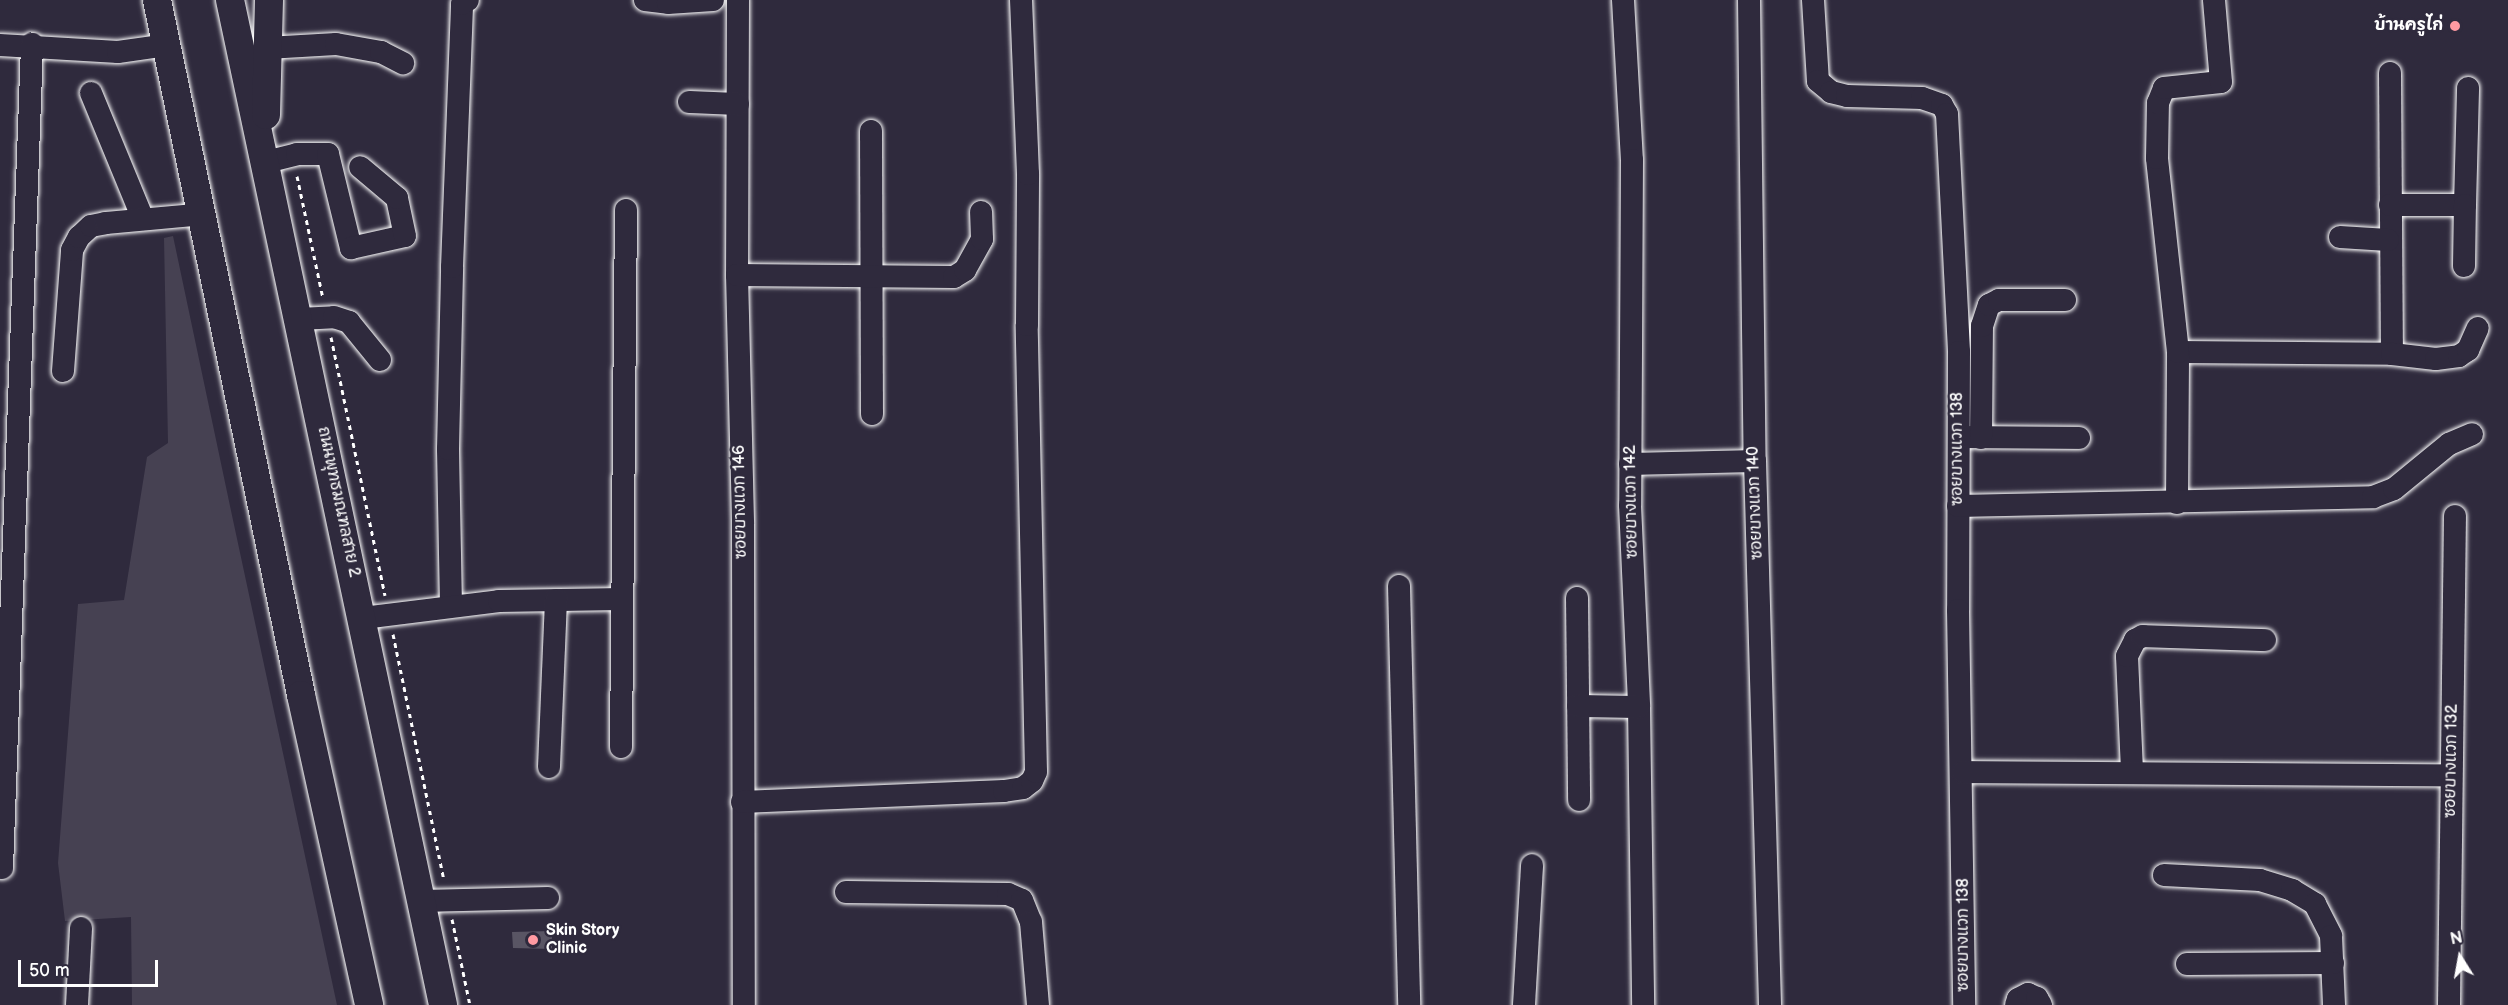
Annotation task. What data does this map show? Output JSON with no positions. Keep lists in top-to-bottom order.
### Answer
{
  "streets": {
    "main road": ["ถนนพุทธมณฑลสาย 2"],
    "street": [
      "ซอยบางแวก 138",
      "ซอยบางแวก 146",
      "ซอยบางแวก 142",
      "ซอยบางแวก 140",
      "ซอยบางแวก 132"
    ]
  },
  "places": ["บ้านครูไก่", "Skin Story Clinic"],
  "scale_bar": "50 m",
  "north": "top"
}
